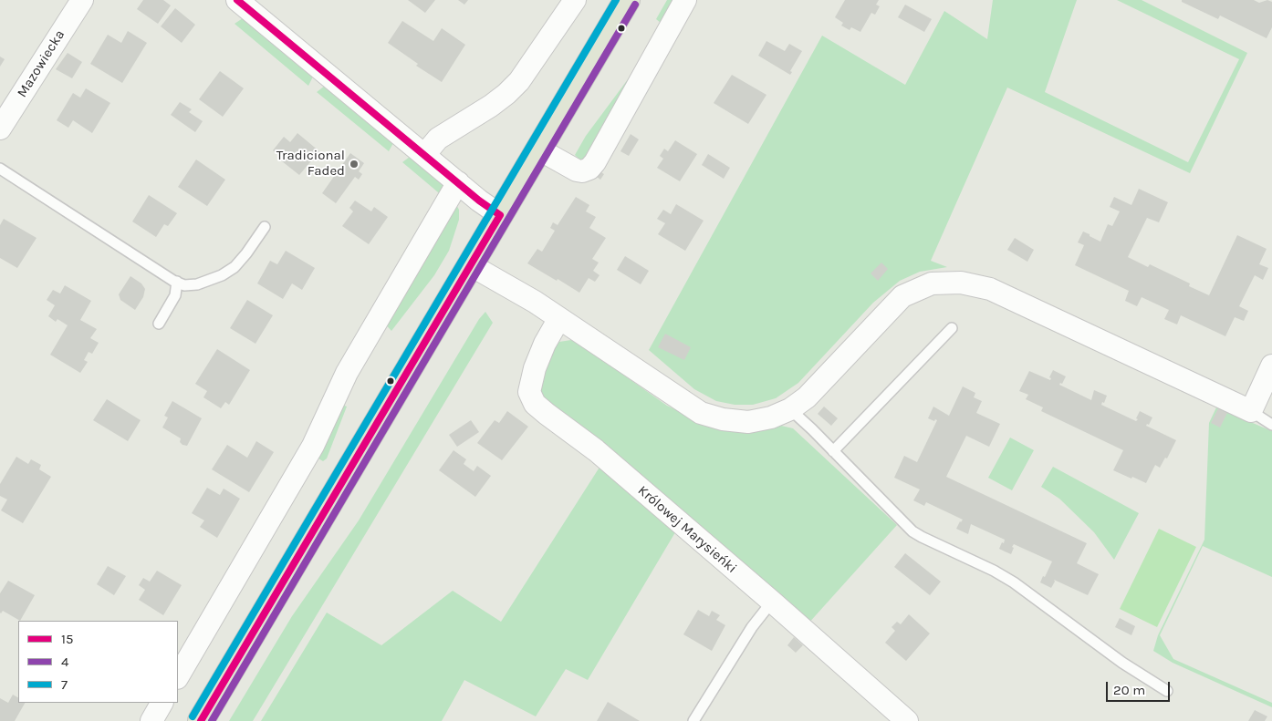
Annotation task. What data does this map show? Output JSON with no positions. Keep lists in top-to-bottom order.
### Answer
{
  "streets": {
    "street": ["Mazowiecka", "Królowej Marysieńki"]
  },
  "places": ["Tradicional Faded"],
  "lines": ["transit line 15", "transit line 7", "transit line 4"],
  "legend": ["15", "4", "7"],
  "scale_bar": "20 m"
}
